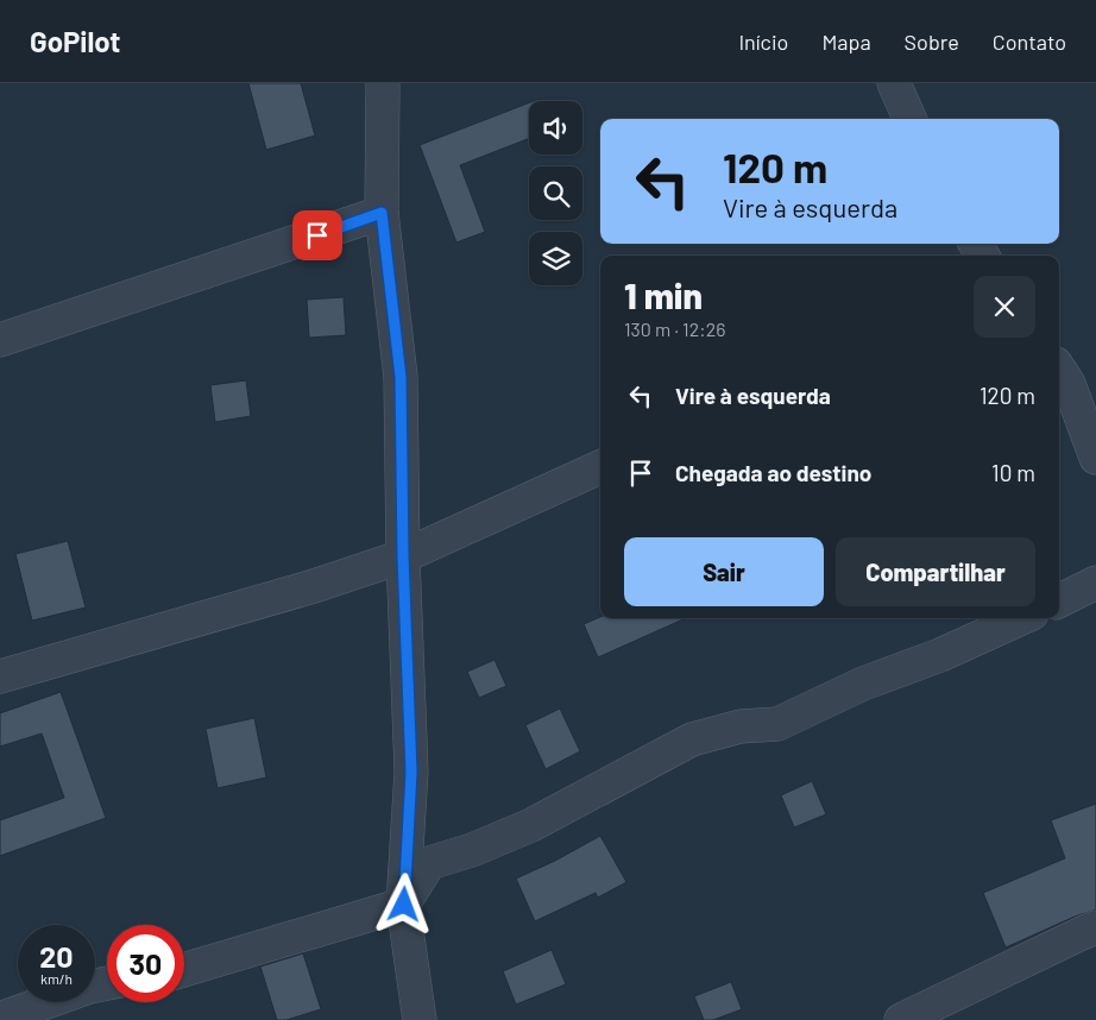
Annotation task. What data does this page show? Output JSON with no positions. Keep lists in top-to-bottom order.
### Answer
{
  "page": {
    "header": "GoPilot",
    "nav": [
      "Início",
      "Mapa",
      "Sobre",
      "Contato"
    ],
    "turn": ["120 m", "Vire à esquerda"],
    "heading": ["1 min", "130 m · 12:26"],
    "list": [
      {
        "name": "Vire à esquerda",
        "value": "120 m"
      },
      {
        "name": "Chegada ao destino",
        "value": "10 m"
      }
    ],
    "buttons": ["Sair", "Compartilhar"],
    "speed": "20 km/h",
    "limit": "30"
  }
}
